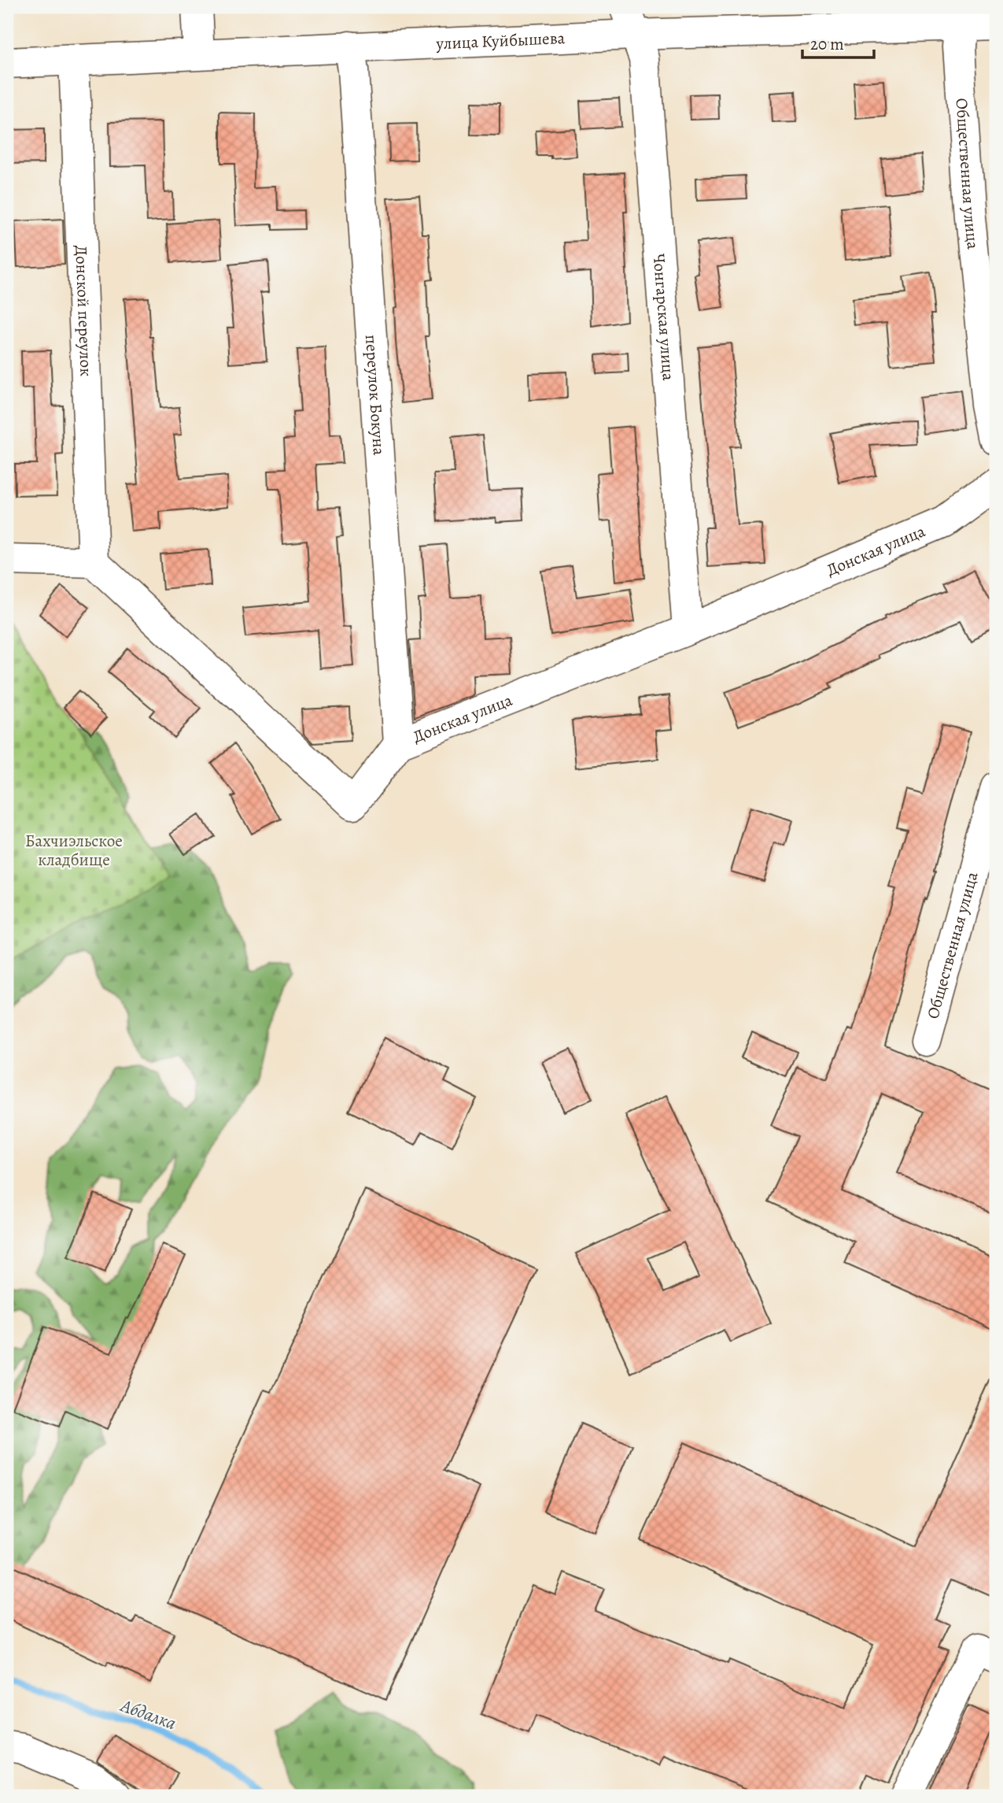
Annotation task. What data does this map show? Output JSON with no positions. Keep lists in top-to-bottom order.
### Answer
{
  "streets": {
    "street": [
      "улица Куйбышева",
      "Общественная улица",
      "Донской переулок",
      "Чонгарская улица",
      "переулок Бокуна",
      "Донская улица"
    ]
  },
  "crossings": [
    ["улица Куйбышева", "Общественная улица"],
    ["улица Куйбышева", "Донской переулок"],
    ["улица Куйбышева", "Чонгарская улица"],
    ["улица Куйбышева", "переулок Бокуна"],
    ["Донской переулок", "Донская улица"],
    ["Чонгарская улица", "Донская улица"],
    ["переулок Бокуна", "Донская улица"]
  ],
  "water": ["Абдалка"],
  "parks": ["Бахчиэльское кладбище"],
  "scale_bar": "20 m"
}
